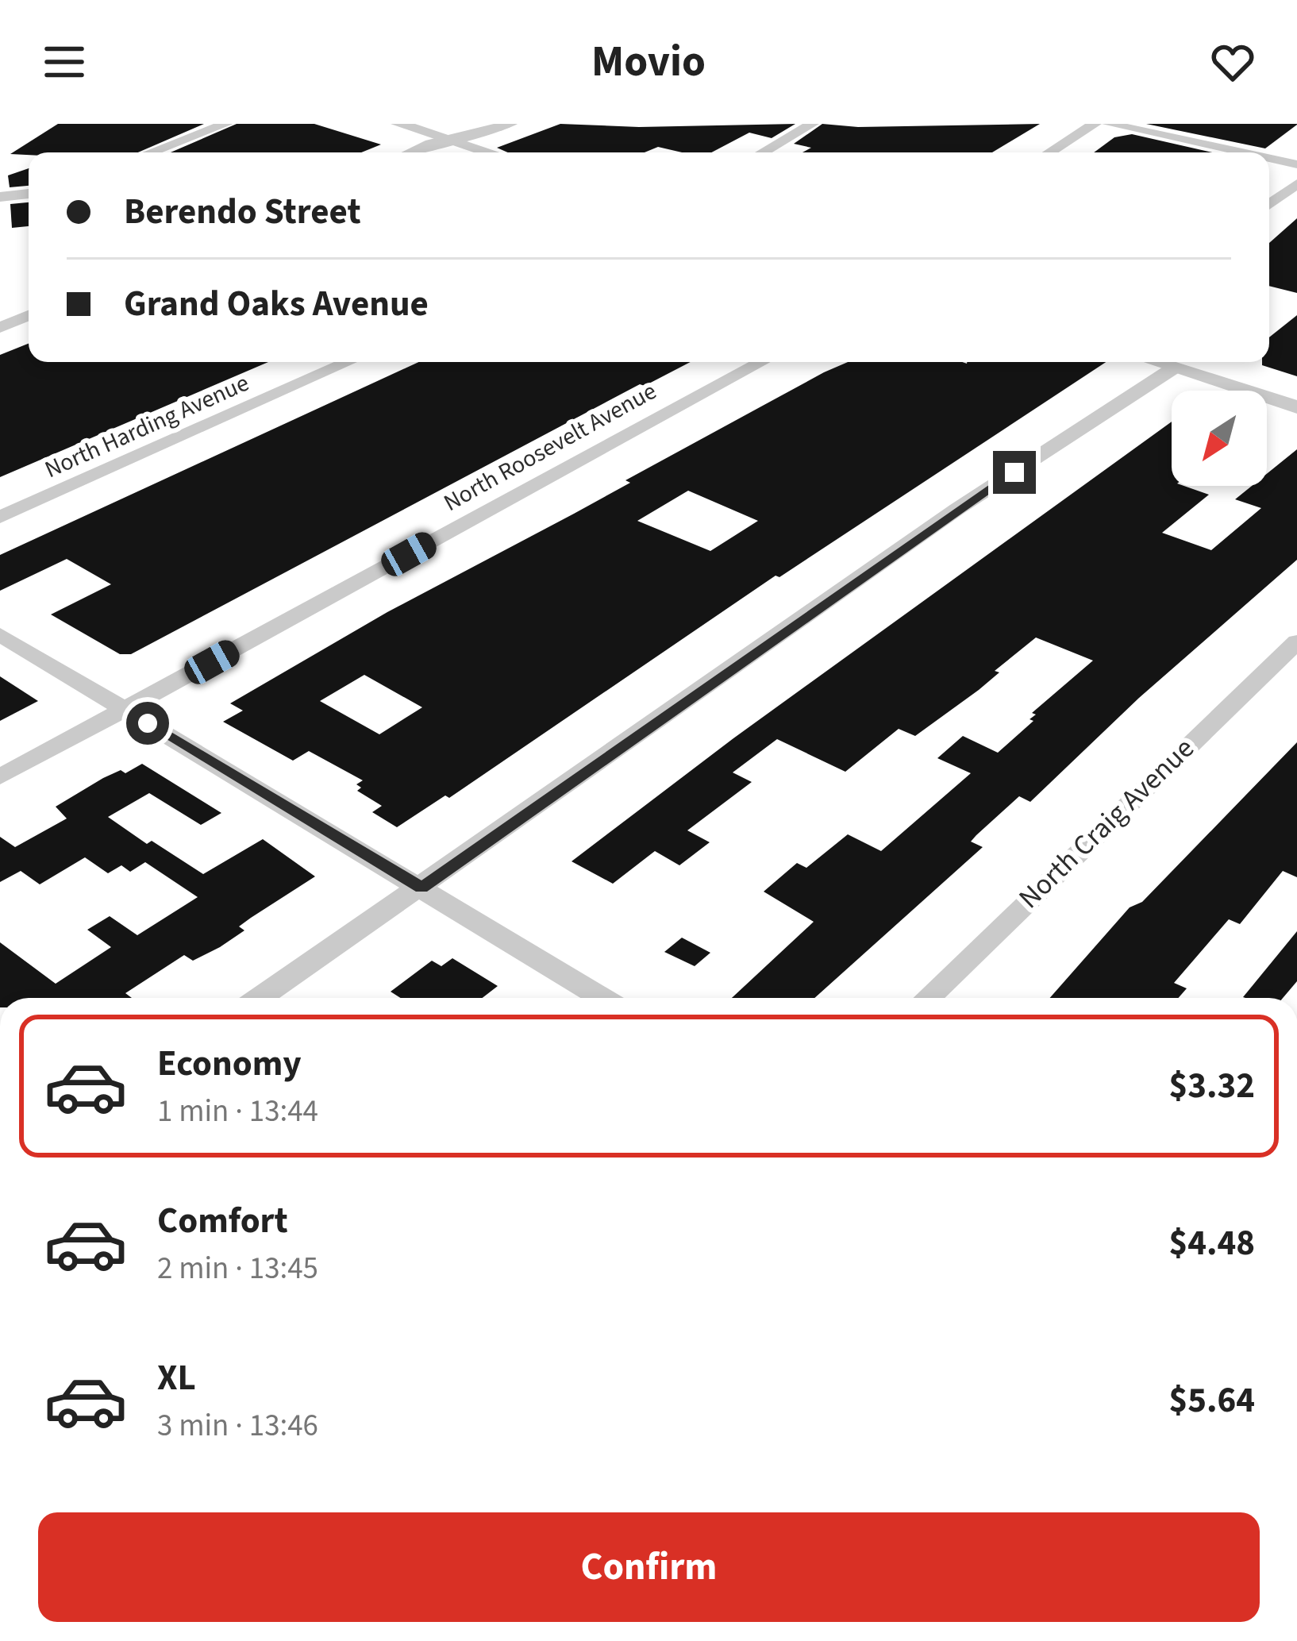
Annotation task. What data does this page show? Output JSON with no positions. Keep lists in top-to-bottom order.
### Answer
{
  "streets": {
    "street": ["North Harding Avenue", "North Roosevelt Avenue", "North Craig Avenue"]
  },
  "north": "bottom left",
  "page": {
    "header": "Movio",
    "banner": ["Berendo Street", "Grand Oaks Avenue"],
    "list": [
      {
        "name": "Economy",
        "note": "1 min · 13:44",
        "value": "$3.32"
      },
      {
        "name": "Comfort",
        "note": "2 min · 13:45",
        "value": "$4.48"
      },
      {
        "name": "XL",
        "note": "3 min · 13:46",
        "value": "$5.64"
      }
    ],
    "buttons": "Confirm"
  }
}
